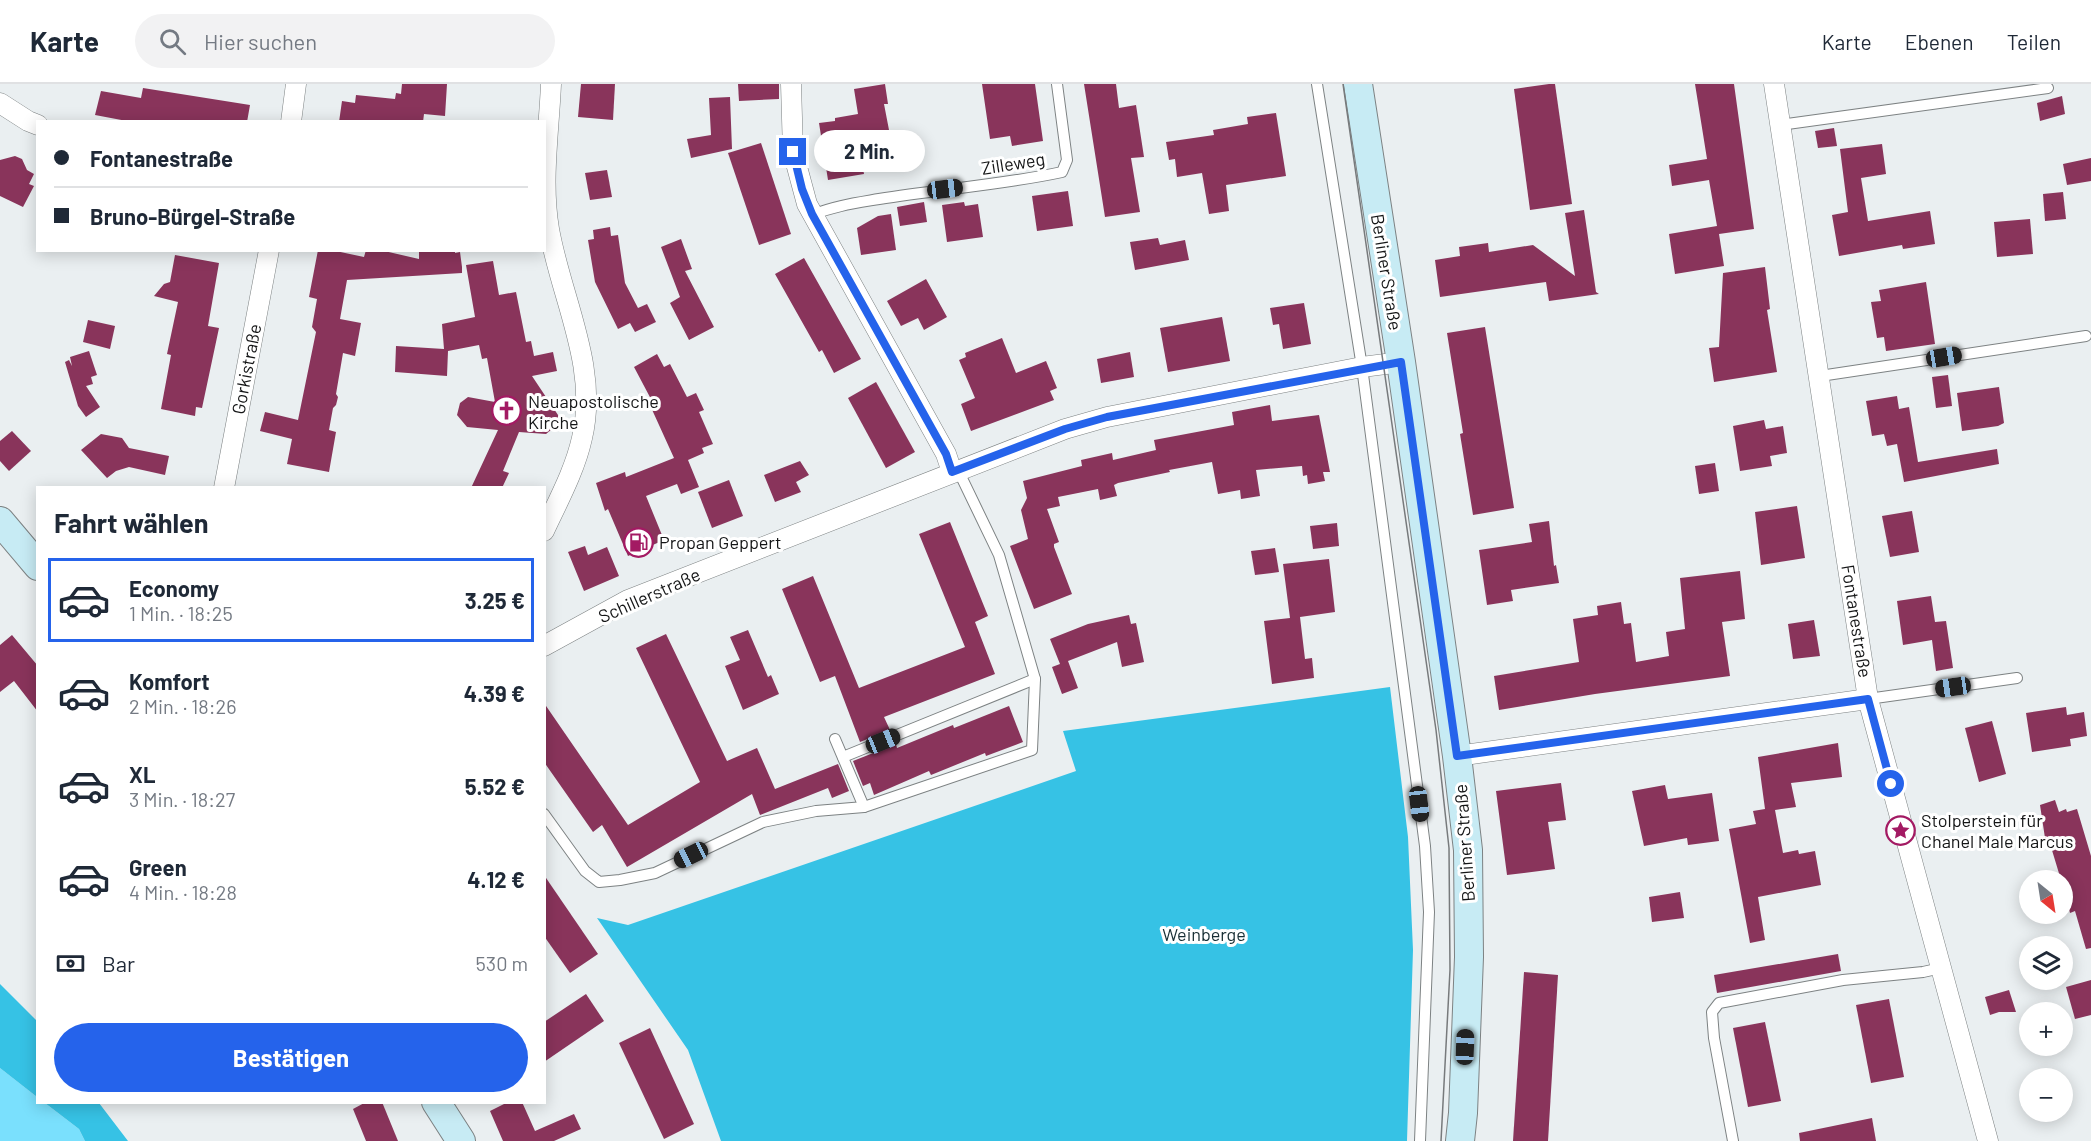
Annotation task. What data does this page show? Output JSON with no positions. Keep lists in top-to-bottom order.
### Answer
{
  "streets": {
    "street": [
      "Berliner Straße",
      "Gorkistraße",
      "Schillerstraße",
      "Fontanestraße"
    ],
    "lane": ["Zilleweg"]
  },
  "crossings": [
    ["Berliner Straße", "Schillerstraße"]
  ],
  "parks": ["Weinberge"],
  "places": {
    "church": ["Neuapostolische Kirche"],
    "fuel station": ["Propan Geppert"],
    "place": ["Stolperstein für Chanel Male Marcus"]
  },
  "north": "bottom right",
  "page": {
    "header": "Karte",
    "search": "Hier suchen",
    "nav": ["Karte", "Ebenen", "Teilen"],
    "banner": ["Fontanestraße", "Bruno-Bürgel-Straße"],
    "bubble": "2 Min.",
    "heading": "Fahrt wählen",
    "list": [
      {
        "name": "Economy",
        "note": "1 Min. · 18:25",
        "value": "3.25 €"
      },
      {
        "name": "Komfort",
        "note": "2 Min. · 18:26",
        "value": "4.39 €"
      },
      {
        "name": "XL",
        "note": "3 Min. · 18:27",
        "value": "5.52 €"
      },
      {
        "name": "Green",
        "note": "4 Min. · 18:28",
        "value": "4.12 €"
      }
    ],
    "map_buttons": ["+", "−"],
    "pay": ["Bar", "530 m"],
    "buttons": "Bestätigen"
  }
}
